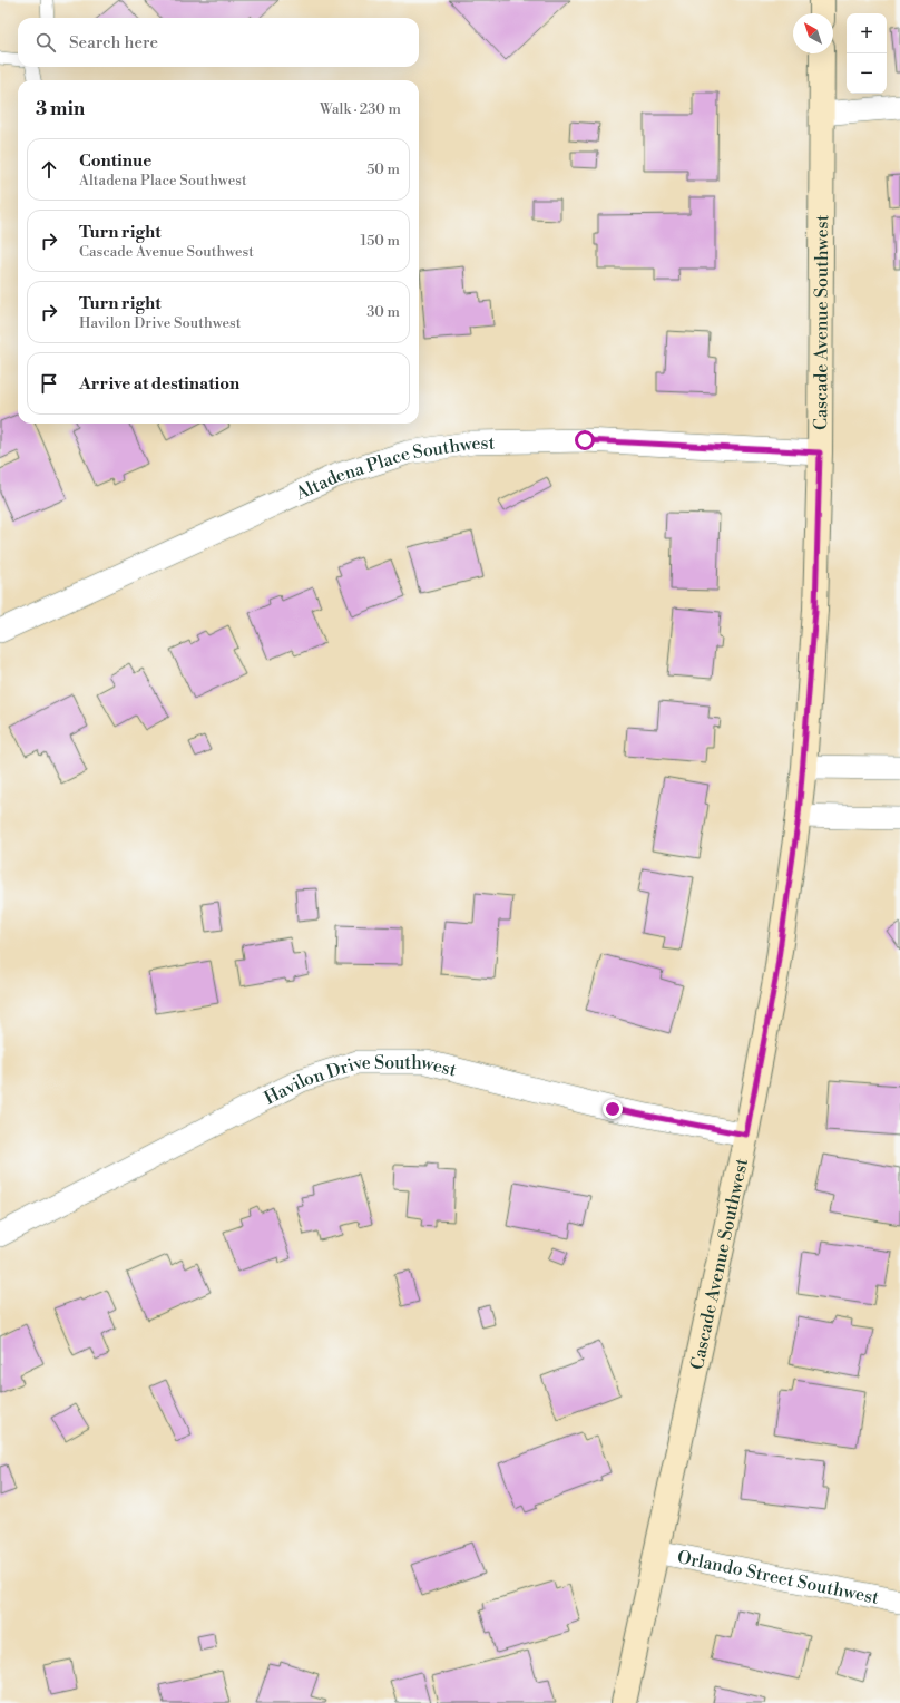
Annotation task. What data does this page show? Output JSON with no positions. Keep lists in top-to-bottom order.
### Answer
{
  "streets": {
    "main road": ["Cascade Avenue Southwest"],
    "street": ["Altadena Place Southwest", "Havilon Drive Southwest", "Orlando Street Southwest"]
  },
  "crossings": [
    ["Cascade Avenue Southwest", "Altadena Place Southwest"],
    ["Cascade Avenue Southwest", "Havilon Drive Southwest"],
    ["Cascade Avenue Southwest", "Orlando Street Southwest"]
  ],
  "north": "top left",
  "page": {
    "map_buttons": ["+", "−"],
    "search": "Search here",
    "heading": ["3 min", "Walk · 230 m"],
    "list": [
      ["Continue", "Altadena Place Southwest", "50 m"],
      ["Turn right", "Cascade Avenue Southwest", "150 m"],
      ["Turn right", "Havilon Drive Southwest", "30 m"],
      "Arrive at destination"
    ]
  }
}
